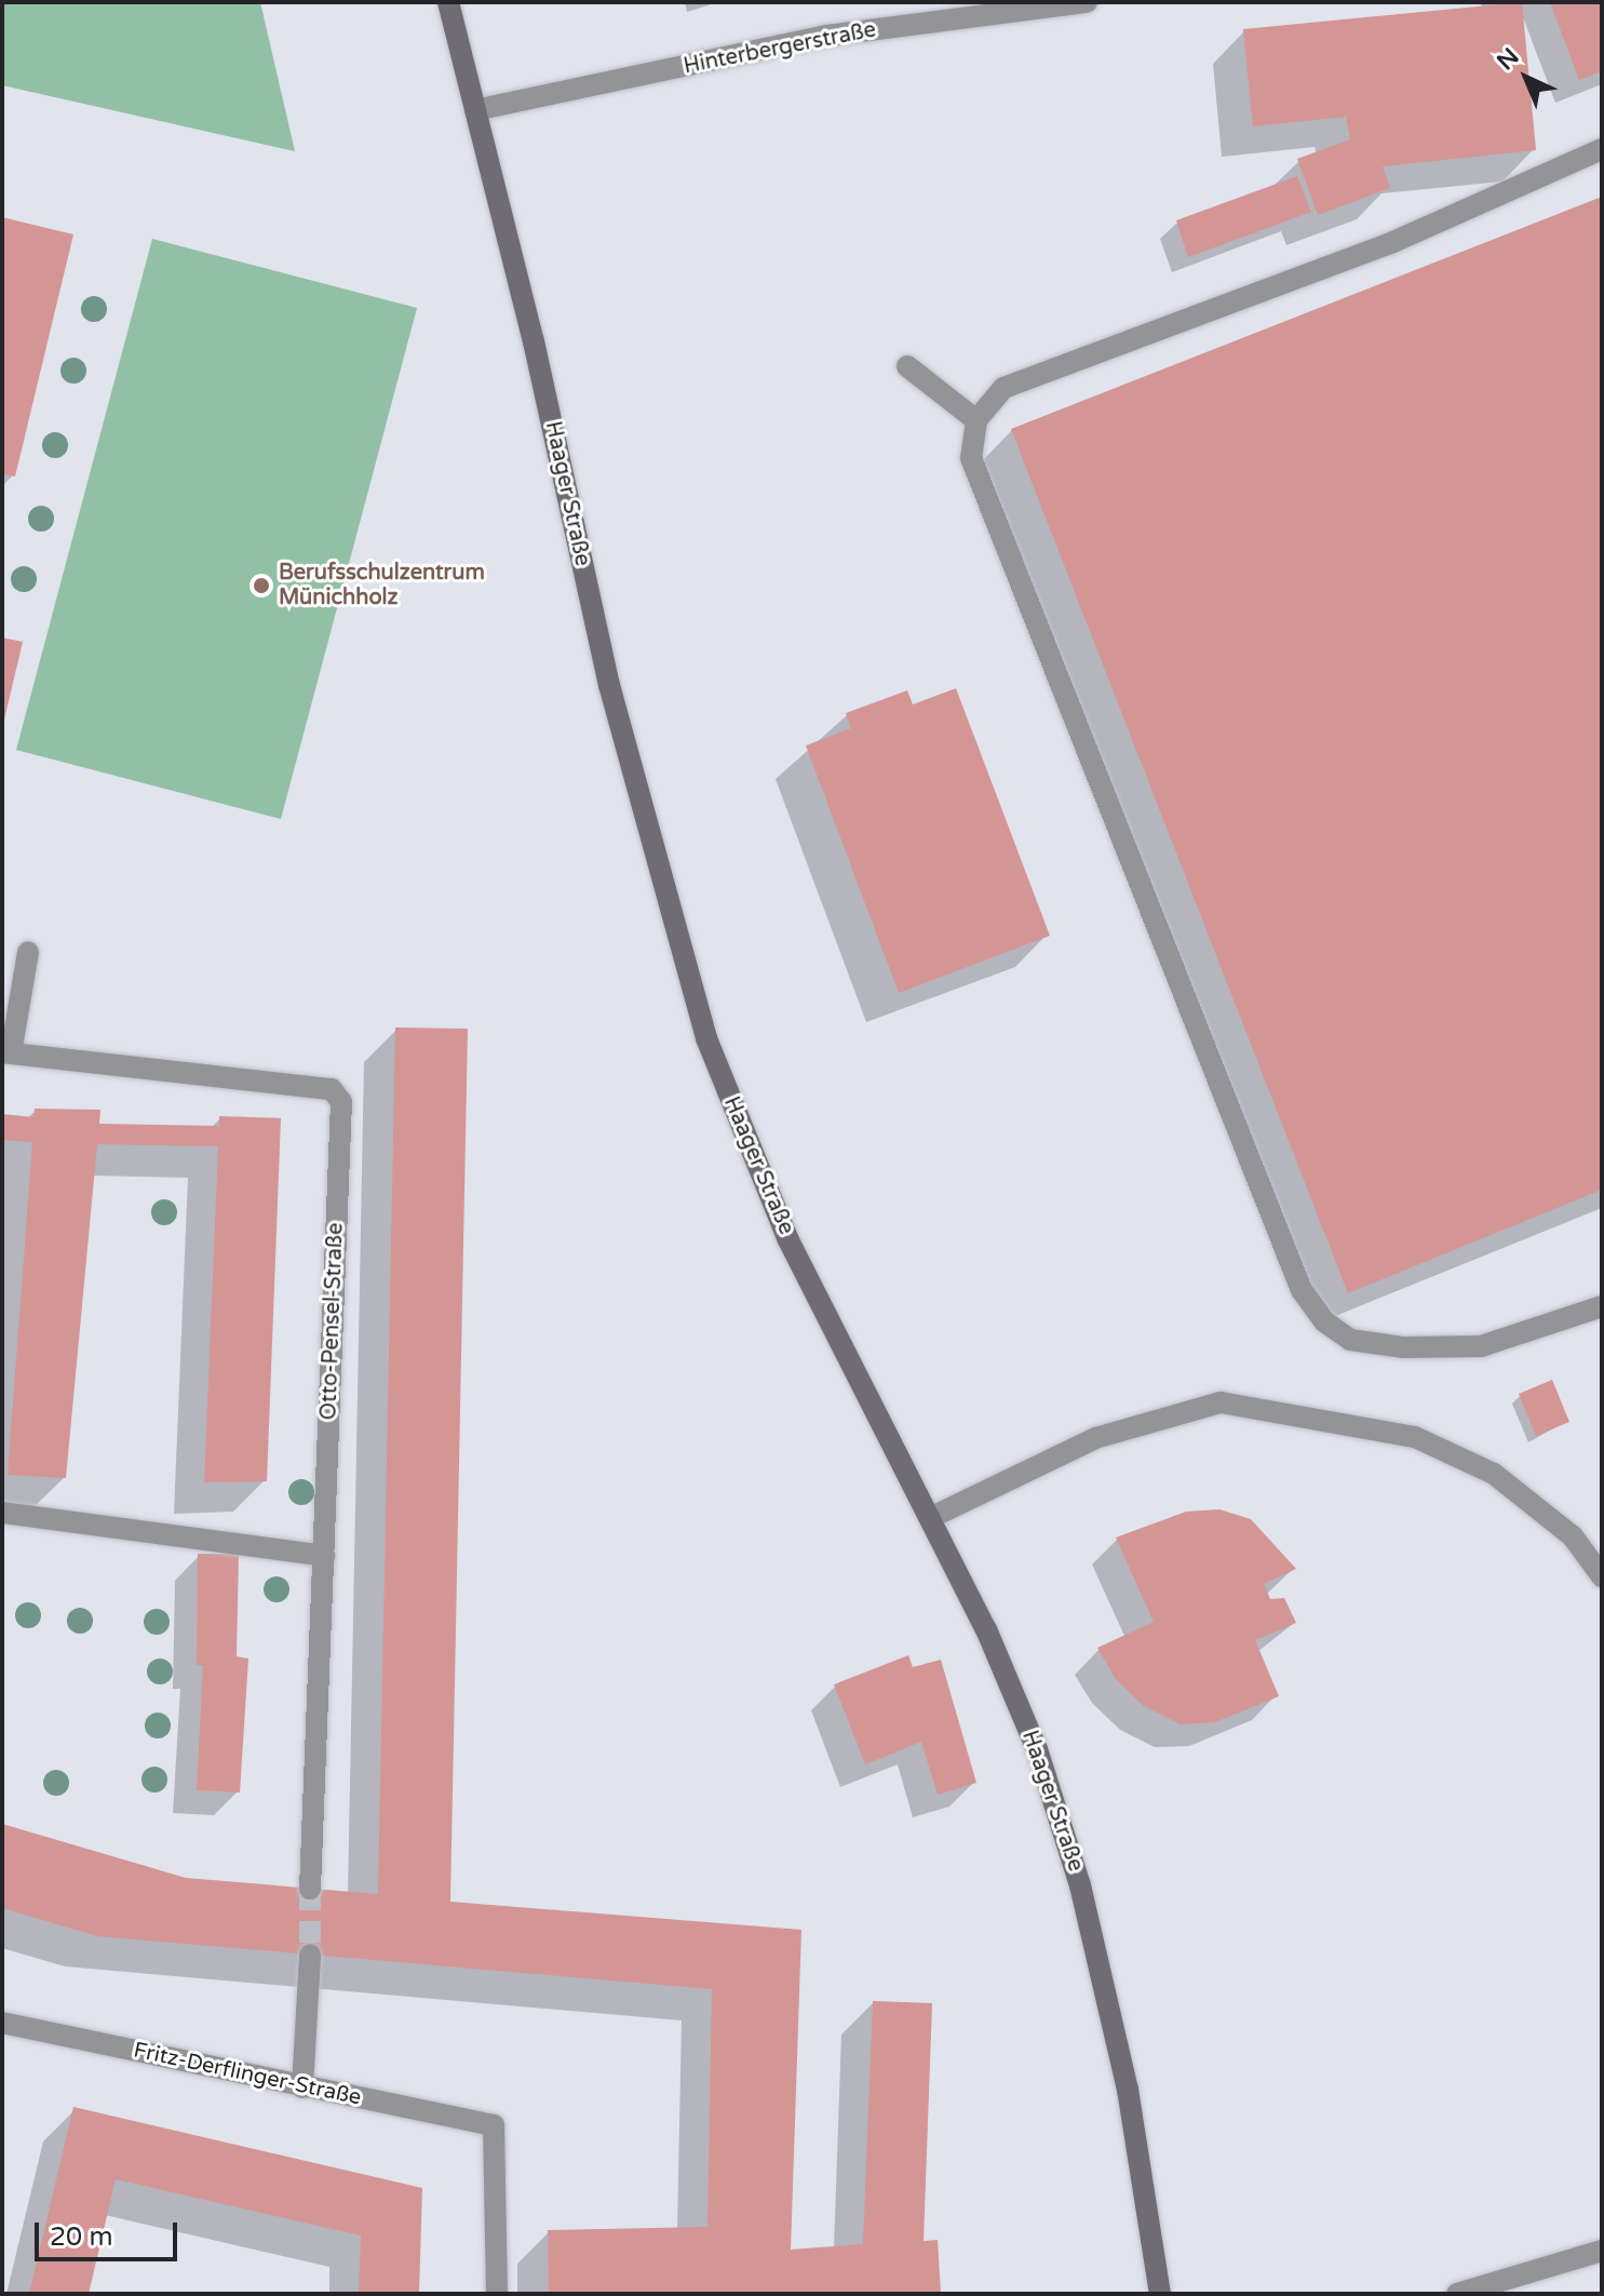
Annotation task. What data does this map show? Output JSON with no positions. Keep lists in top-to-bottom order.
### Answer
{
  "streets": {
    "main road": ["Haager Straße"],
    "street": ["Hinterbergerstraße", "Otto-Pensel-Straße", "Fritz-Derflinger-Straße"]
  },
  "crossings": [
    ["Hinterbergerstraße", "Haager Straße"]
  ],
  "places": ["Berufsschulzentrum Münichholz"],
  "scale_bar": "20 m",
  "north": "top left"
}
